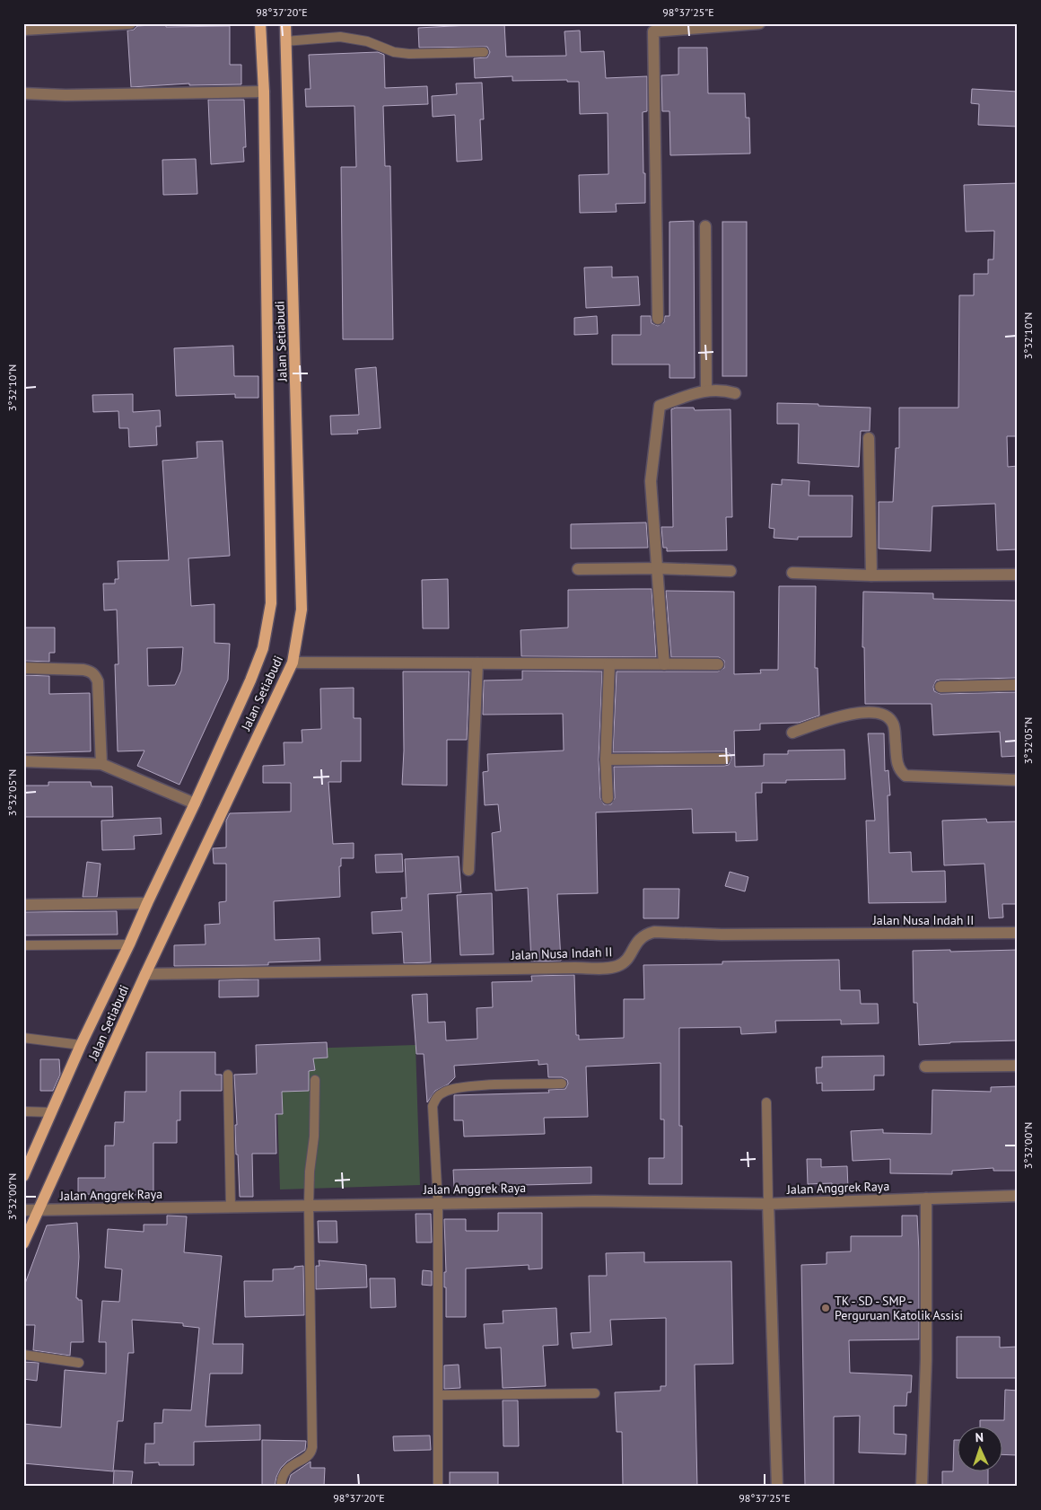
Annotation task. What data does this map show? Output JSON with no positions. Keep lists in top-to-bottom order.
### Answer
{
  "streets": {
    "main road": ["Jalan Setiabudi"],
    "street": ["Jalan Nusa Indah II", "Jalan Anggrek Raya"]
  },
  "crossings": [
    ["Jalan Setiabudi", "Jalan Nusa Indah II"],
    ["Jalan Setiabudi", "Jalan Anggrek Raya"]
  ],
  "places": ["TK - SD - SMP - Perguruan Katolik Assisi"],
  "north": "top",
  "coordinates": [
    "98°37'20\"E",
    "98°37'25\"E",
    "3°32'10\"N",
    "3°32'05\"N",
    "3°32'00\"N"
  ]
}
